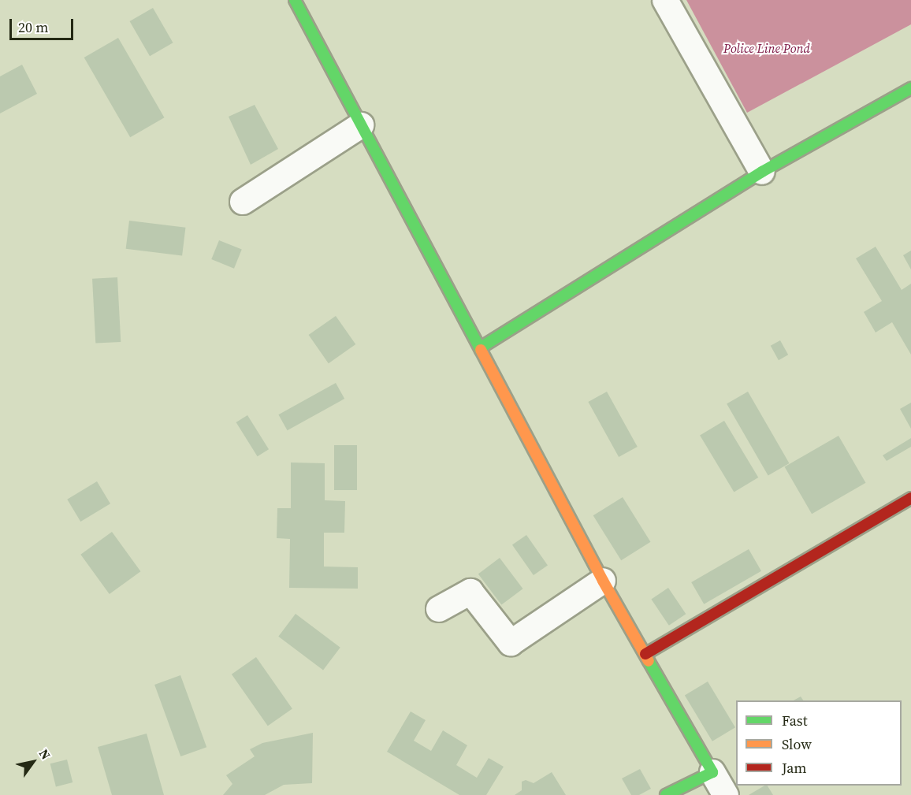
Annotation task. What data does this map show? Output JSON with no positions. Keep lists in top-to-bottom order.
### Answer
{
  "water": ["Police Line Pond"],
  "legend": ["Fast", "Slow", "Jam"],
  "scale_bar": "20 m",
  "north": "top right"
}
